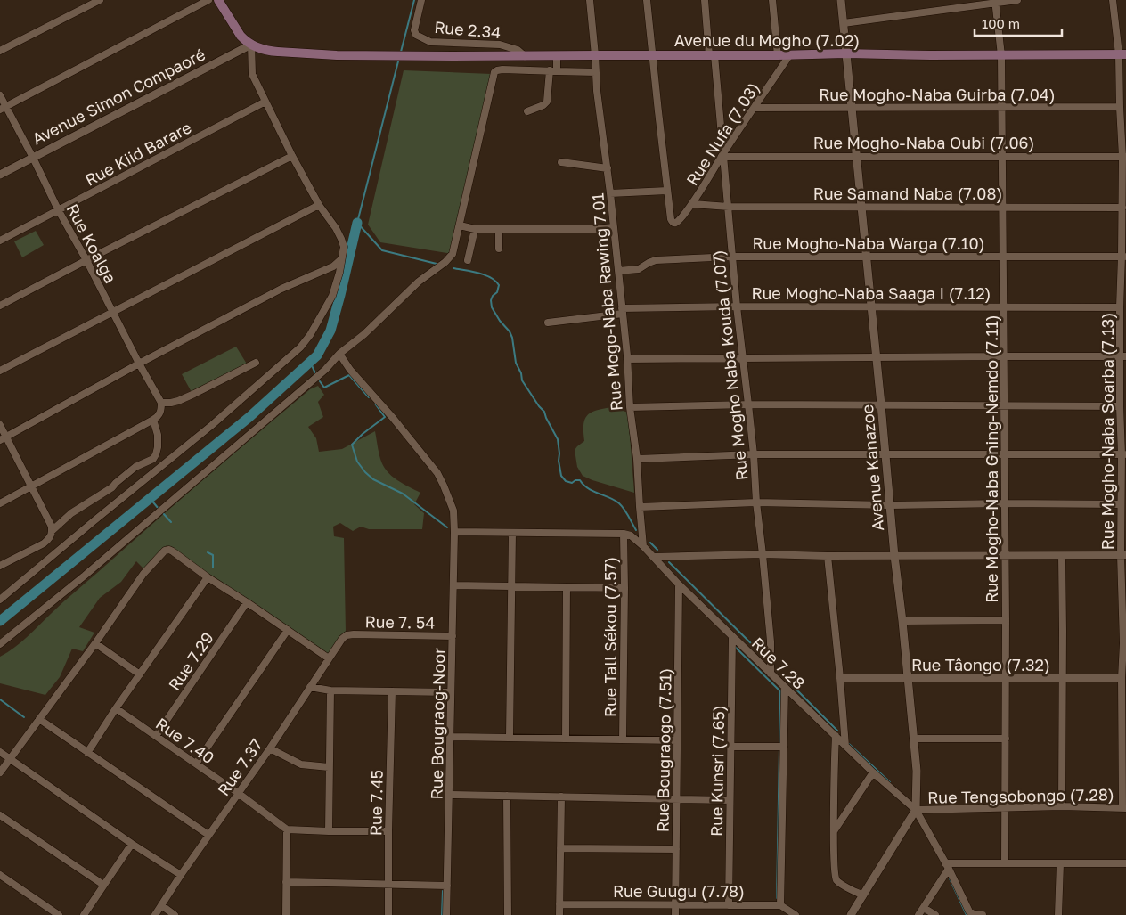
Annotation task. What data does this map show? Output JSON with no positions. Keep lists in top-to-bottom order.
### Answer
{
  "streets": {
    "main road": ["Avenue du Mogho (7.02)"],
    "street": [
      "Rue 2.34",
      "Rue Mogho-Naba Guirba (7.04)",
      "Avenue Simon Compaoré",
      "Rue Nufa (7.03)",
      "Rue Mogho-Naba Oubi (7.06)",
      "Rue Kiid Barare",
      "Rue Samand Naba (7.08)",
      "Rue Koalga",
      "Rue Mogho-Naba Warga (7.10)",
      "Rue Mogho-Naba Saaga I (7.12)",
      "Rue Mogo-Naba Rawing 7.01",
      "Rue Mogho Naba Kouda (7.07)",
      "Rue Mogho-Naba Soarba (7.13)",
      "Rue Mogho-Naba Gning-Nemdo (7.11)",
      "Avenue Kanazoe",
      "Rue 7. 54",
      "Rue Tall Sékou (7.57)",
      "Rue 7.29",
      "Rue 7.28",
      "Rue Tâongo (7.32)",
      "Rue Bougraog-Noor",
      "Rue 7.40",
      "Rue Bougraogo (7.51)",
      "Rue 7.37",
      "Rue Kunsri (7.65)",
      "Rue Tengsobongo (7.28)",
      "Rue 7.45",
      "Rue Guugu (7.78)"
    ]
  },
  "crossings": [
    ["Rue 2.34", "Avenue du Mogho (7.02)"],
    ["Avenue du Mogho (7.02)", "Avenue Simon Compaoré"],
    ["Avenue du Mogho (7.02)", "Rue Nufa (7.03)"],
    ["Avenue du Mogho (7.02)", "Rue Mogo-Naba Rawing 7.01"],
    ["Avenue du Mogho (7.02)", "Rue Mogho Naba Kouda (7.07)"],
    ["Avenue du Mogho (7.02)", "Rue Mogho-Naba Soarba (7.13)"],
    ["Avenue du Mogho (7.02)", "Rue Mogho-Naba Gning-Nemdo (7.11)"],
    ["Avenue du Mogho (7.02)", "Avenue Kanazoe"],
    ["Rue Mogho-Naba Guirba (7.04)", "Rue Nufa (7.03)"],
    ["Rue Mogho-Naba Guirba (7.04)", "Rue Mogho-Naba Soarba (7.13)"],
    ["Rue Mogho-Naba Guirba (7.04)", "Rue Mogho-Naba Gning-Nemdo (7.11)"],
    ["Rue Mogho-Naba Guirba (7.04)", "Avenue Kanazoe"],
    ["Avenue Simon Compaoré", "Rue Koalga"],
    ["Rue Nufa (7.03)", "Rue Mogho-Naba Oubi (7.06)"],
    ["Rue Nufa (7.03)", "Rue Samand Naba (7.08)"],
    ["Rue Nufa (7.03)", "Rue Mogho Naba Kouda (7.07)"],
    ["Rue Mogho-Naba Oubi (7.06)", "Rue Mogho Naba Kouda (7.07)"],
    ["Rue Mogho-Naba Oubi (7.06)", "Rue Mogho-Naba Soarba (7.13)"],
    ["Rue Mogho-Naba Oubi (7.06)", "Rue Mogho-Naba Gning-Nemdo (7.11)"],
    ["Rue Mogho-Naba Oubi (7.06)", "Avenue Kanazoe"],
    ["Rue Kiid Barare", "Rue Koalga"],
    ["Rue Samand Naba (7.08)", "Rue Mogho Naba Kouda (7.07)"],
    ["Rue Samand Naba (7.08)", "Rue Mogho-Naba Soarba (7.13)"],
    ["Rue Samand Naba (7.08)", "Rue Mogho-Naba Gning-Nemdo (7.11)"],
    ["Rue Samand Naba (7.08)", "Avenue Kanazoe"],
    ["Rue Mogho-Naba Warga (7.10)", "Rue Mogo-Naba Rawing 7.01"],
    ["Rue Mogho-Naba Warga (7.10)", "Rue Mogho Naba Kouda (7.07)"],
    ["Rue Mogho-Naba Warga (7.10)", "Rue Mogho-Naba Soarba (7.13)"],
    ["Rue Mogho-Naba Warga (7.10)", "Rue Mogho-Naba Gning-Nemdo (7.11)"],
    ["Rue Mogho-Naba Warga (7.10)", "Avenue Kanazoe"],
    ["Rue Mogho-Naba Saaga I (7.12)", "Rue Mogo-Naba Rawing 7.01"],
    ["Rue Mogho-Naba Saaga I (7.12)", "Rue Mogho Naba Kouda (7.07)"],
    ["Rue Mogho-Naba Saaga I (7.12)", "Rue Mogho-Naba Soarba (7.13)"],
    ["Rue Mogho-Naba Saaga I (7.12)", "Rue Mogho-Naba Gning-Nemdo (7.11)"],
    ["Rue Mogho-Naba Saaga I (7.12)", "Avenue Kanazoe"],
    ["Rue Mogo-Naba Rawing 7.01", "Rue 7.28"],
    ["Rue Mogho Naba Kouda (7.07)", "Rue 7.28"],
    ["Rue Mogho-Naba Soarba (7.13)", "Rue Tâongo (7.32)"],
    ["Rue Mogho-Naba Soarba (7.13)", "Rue Tengsobongo (7.28)"],
    ["Rue Mogho-Naba Gning-Nemdo (7.11)", "Rue Tâongo (7.32)"],
    ["Rue Mogho-Naba Gning-Nemdo (7.11)", "Rue Tengsobongo (7.28)"],
    ["Avenue Kanazoe", "Rue 7.28"],
    ["Avenue Kanazoe", "Rue Tâongo (7.32)"],
    ["Avenue Kanazoe", "Rue Tengsobongo (7.28)"],
    ["Rue 7. 54", "Rue Bougraog-Noor"],
    ["Rue 7. 54", "Rue 7.37"],
    ["Rue Tall Sékou (7.57)", "Rue 7.28"],
    ["Rue 7.29", "Rue 7.40"],
    ["Rue 7.28", "Rue Bougraogo (7.51)"],
    ["Rue 7.28", "Rue Kunsri (7.65)"],
    ["Rue 7.28", "Rue Tengsobongo (7.28)"],
    ["Rue 7.40", "Rue 7.37"],
    ["Rue Bougraogo (7.51)", "Rue Guugu (7.78)"],
    ["Rue Kunsri (7.65)", "Rue Guugu (7.78)"]
  ],
  "scale_bar": "100 m"
}
